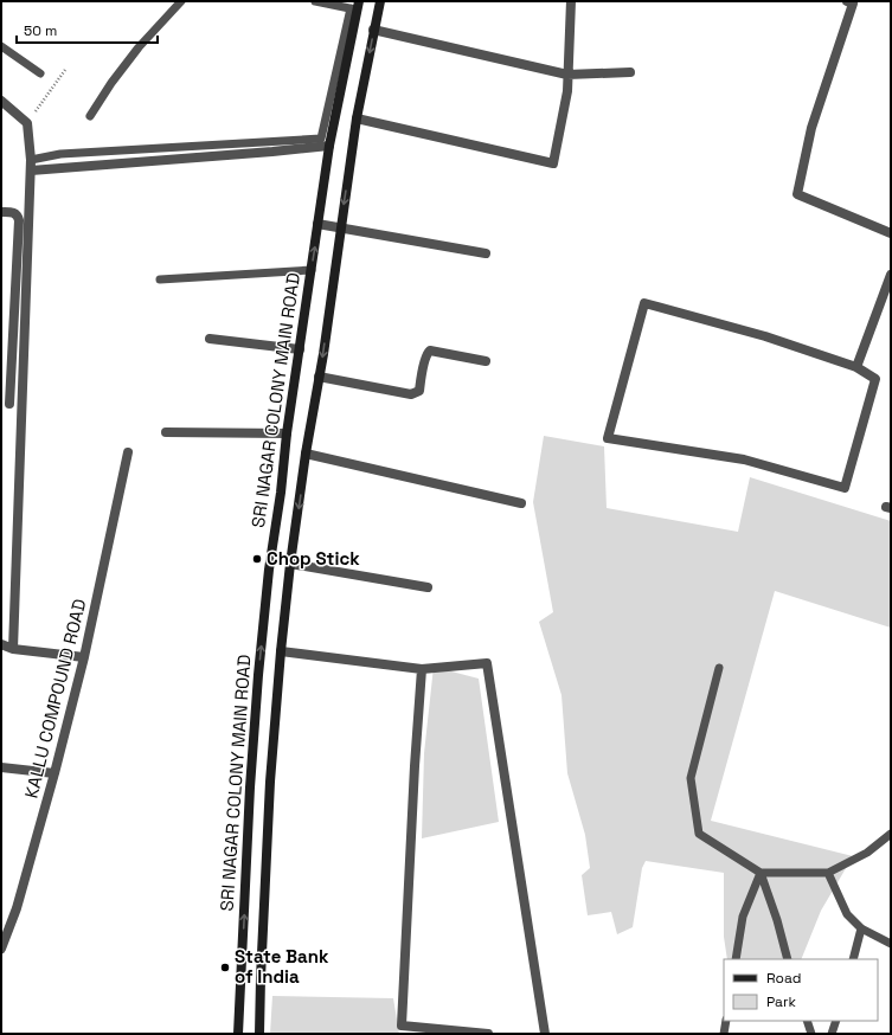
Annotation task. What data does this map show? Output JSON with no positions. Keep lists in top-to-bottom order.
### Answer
{
  "streets": {
    "main road": ["SRI NAGAR COLONY MAIN ROAD"],
    "street": ["KALLU COMPOUND ROAD"]
  },
  "places": ["Chop Stick", "State Bank of India"],
  "legend": ["Road", "Park"],
  "scale_bar": "50 m"
}
